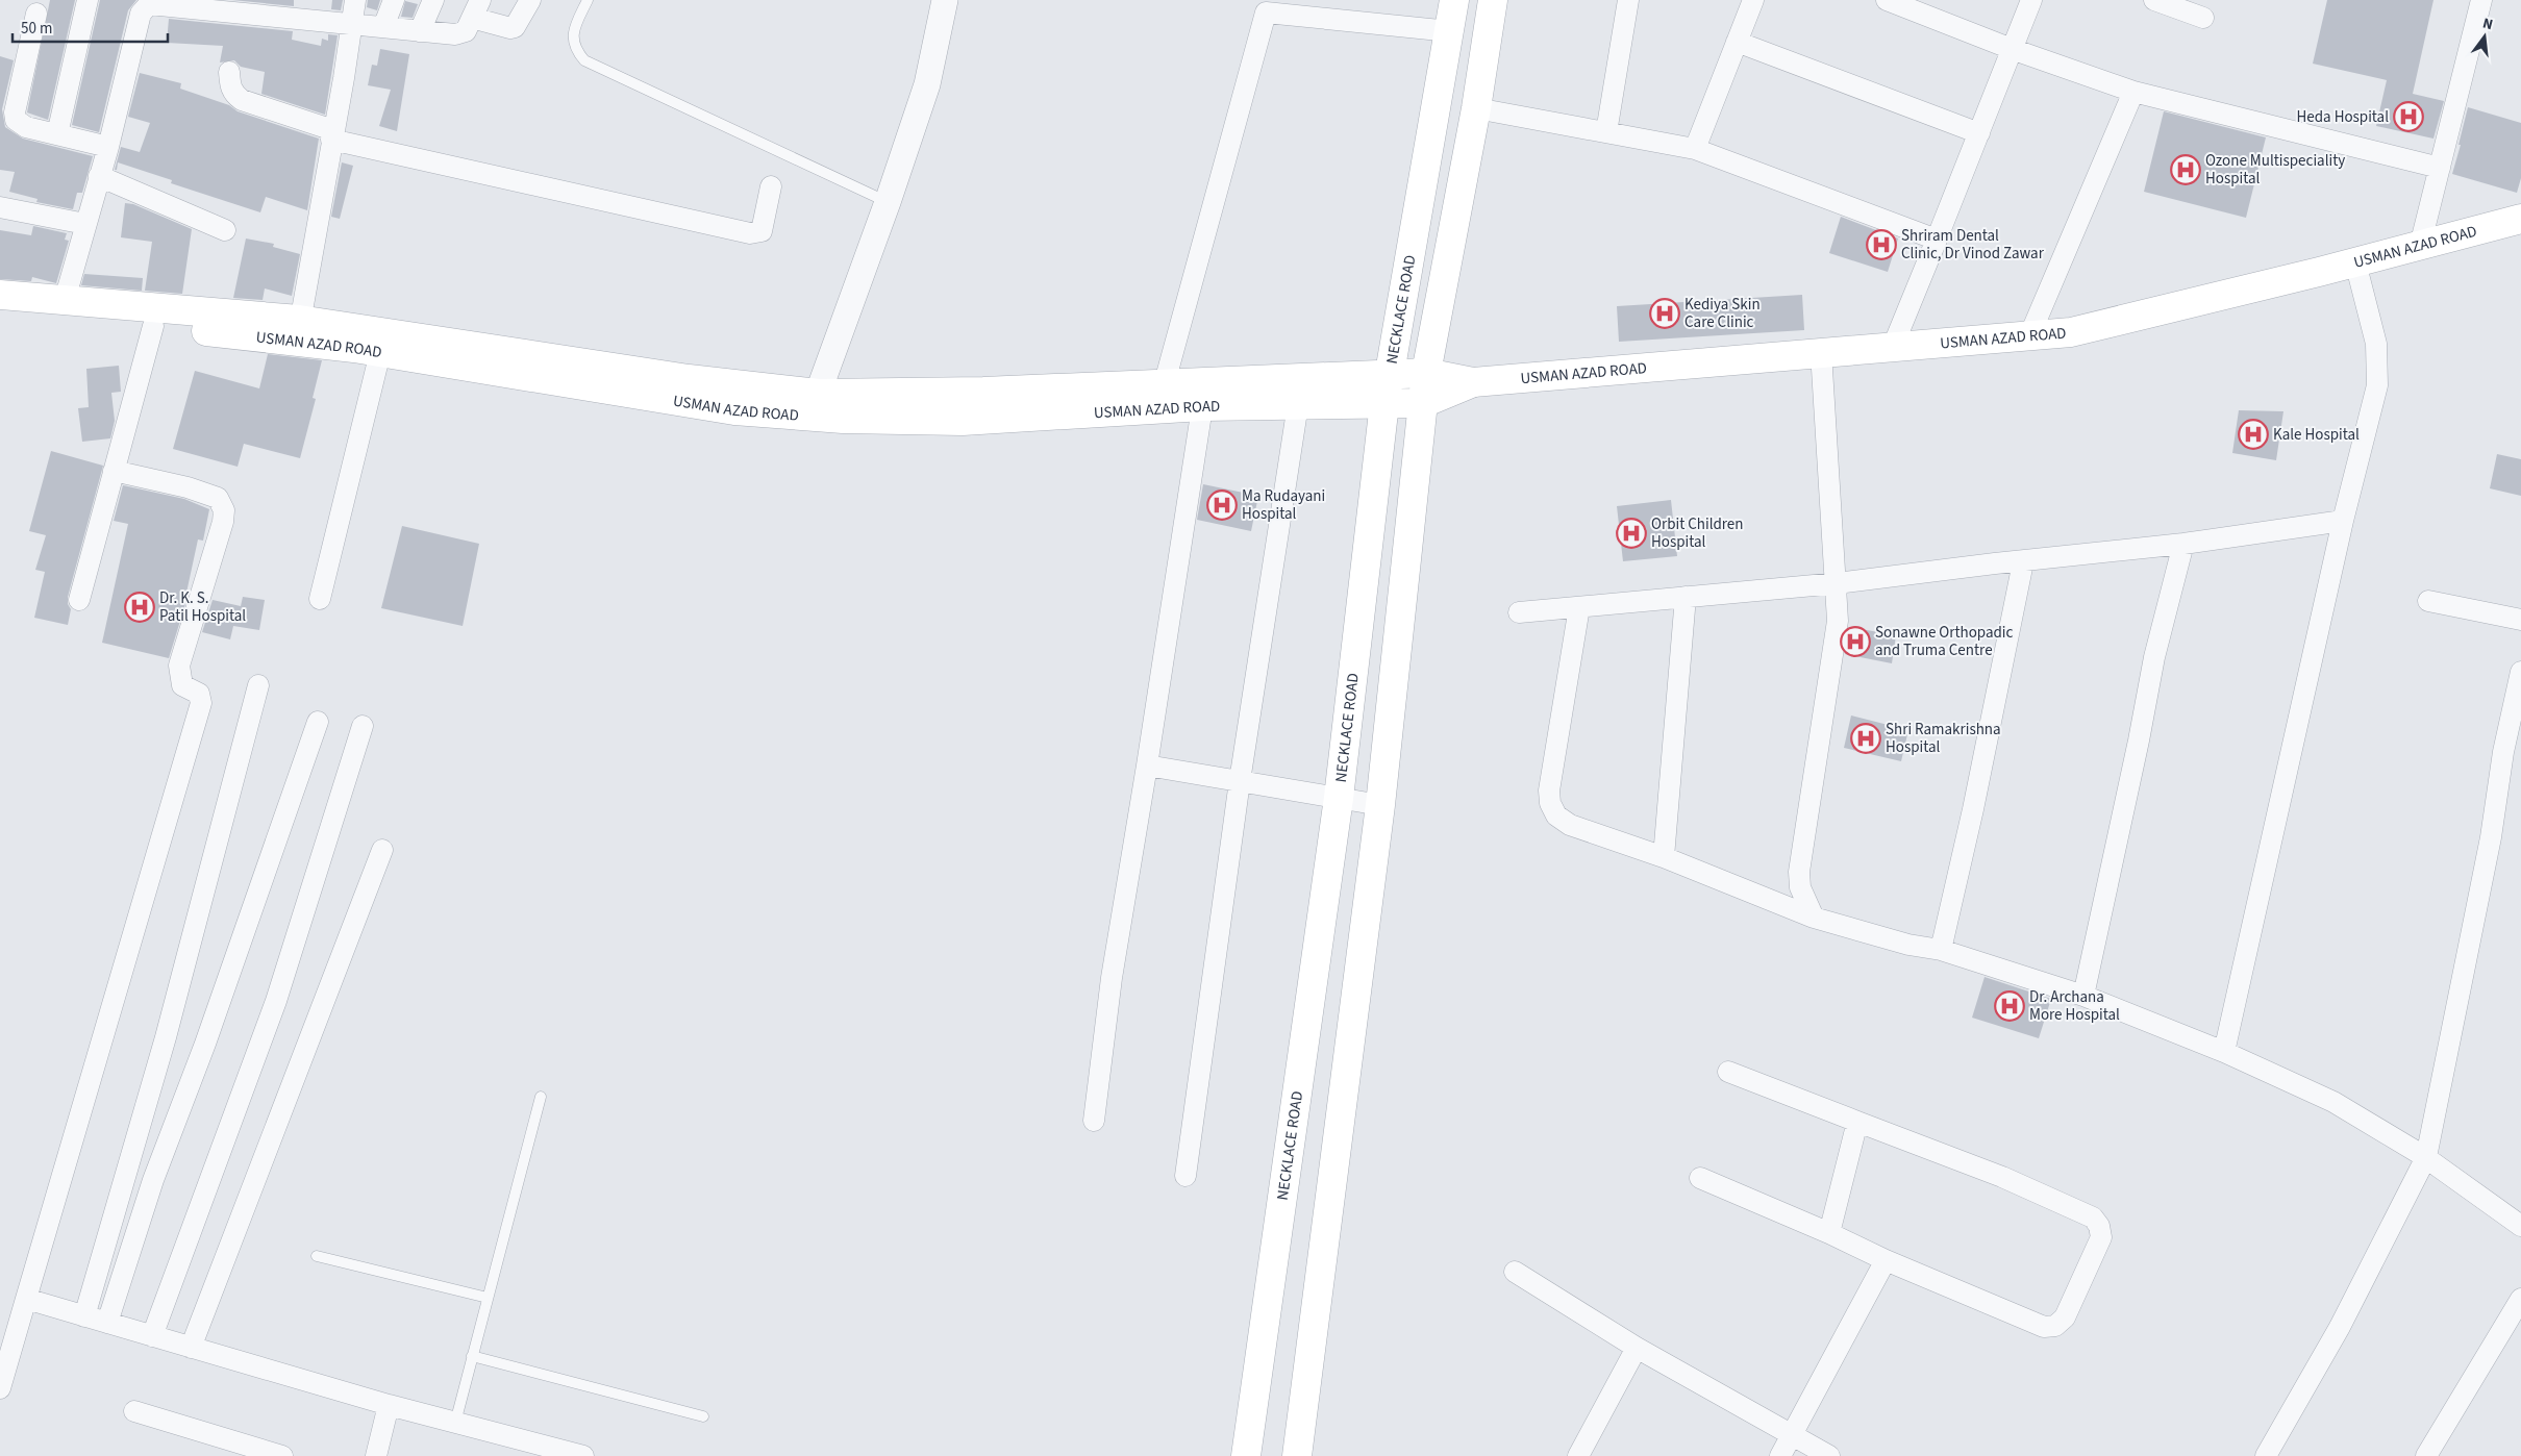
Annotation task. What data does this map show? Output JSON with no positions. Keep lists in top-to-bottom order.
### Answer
{
  "streets": {
    "main road": ["USMAN AZAD ROAD", "NECKLACE ROAD"]
  },
  "crossings": [
    ["USMAN AZAD ROAD", "NECKLACE ROAD"]
  ],
  "places": {
    "hospital": [
      "Heda Hospital",
      "Ozone Multispeciality Hospital",
      "Shriram Dental Clinic, Dr Vinod Zawar",
      "Kediya Skin Care Clinic",
      "Kale Hospital",
      "Ma Rudayani Hospital",
      "Orbit Children Hospital",
      "Dr. K. S. Patil Hospital",
      "Sonawne Orthopadic and Truma Centre",
      "Shri Ramakrishna Hospital",
      "Dr. Archana More Hospital"
    ]
  },
  "scale_bar": "50 m",
  "north": "top"
}
